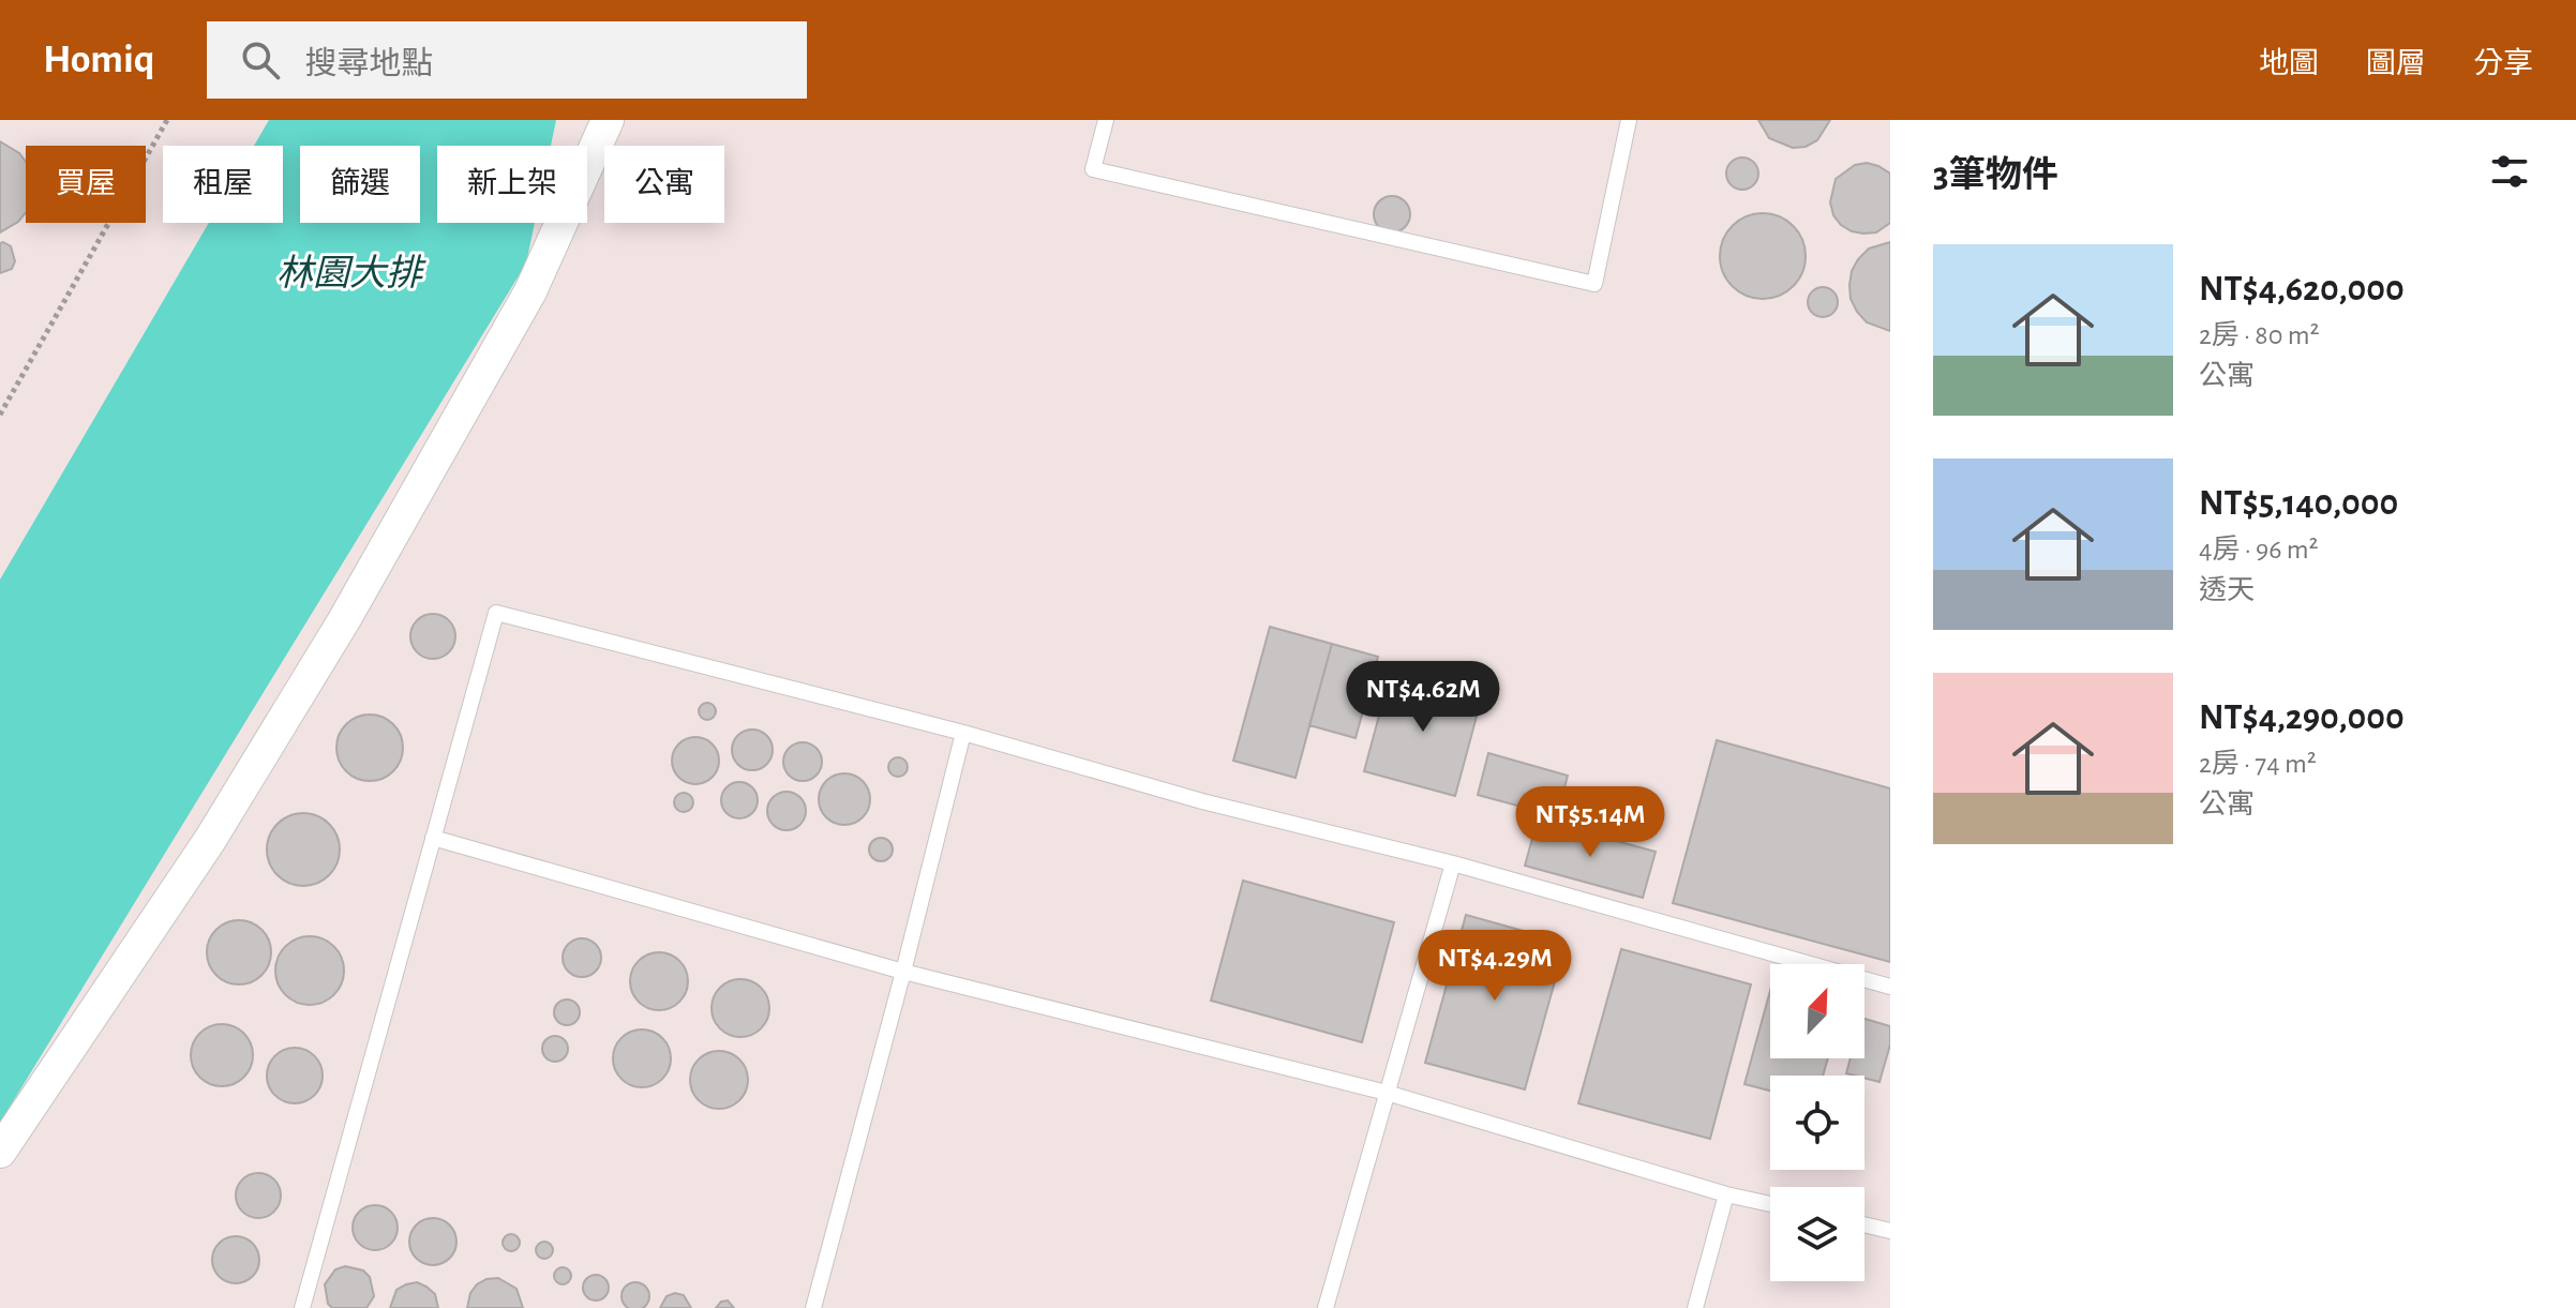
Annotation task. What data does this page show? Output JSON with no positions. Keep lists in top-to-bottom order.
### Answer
{
  "water": ["林園大排"],
  "north": "top right",
  "page": {
    "header": "Homiq",
    "search": "搜尋地點",
    "nav": ["地圖", "圖層", "分享"],
    "heading": "3筆物件",
    "chip": [
      "買屋",
      "租屋",
      "篩選",
      "新上架",
      "公寓"
    ],
    "list": [
      {
        "name": "NT$4,620,000",
        "note": "2房 · 80 m² · 公寓"
      },
      {
        "name": "NT$5,140,000",
        "note": "4房 · 96 m² · 透天"
      },
      {
        "name": "NT$4,290,000",
        "note": "2房 · 74 m² · 公寓"
      }
    ],
    "price": ["NT$4.62M", "NT$5.14M", "NT$4.29M"]
  }
}
